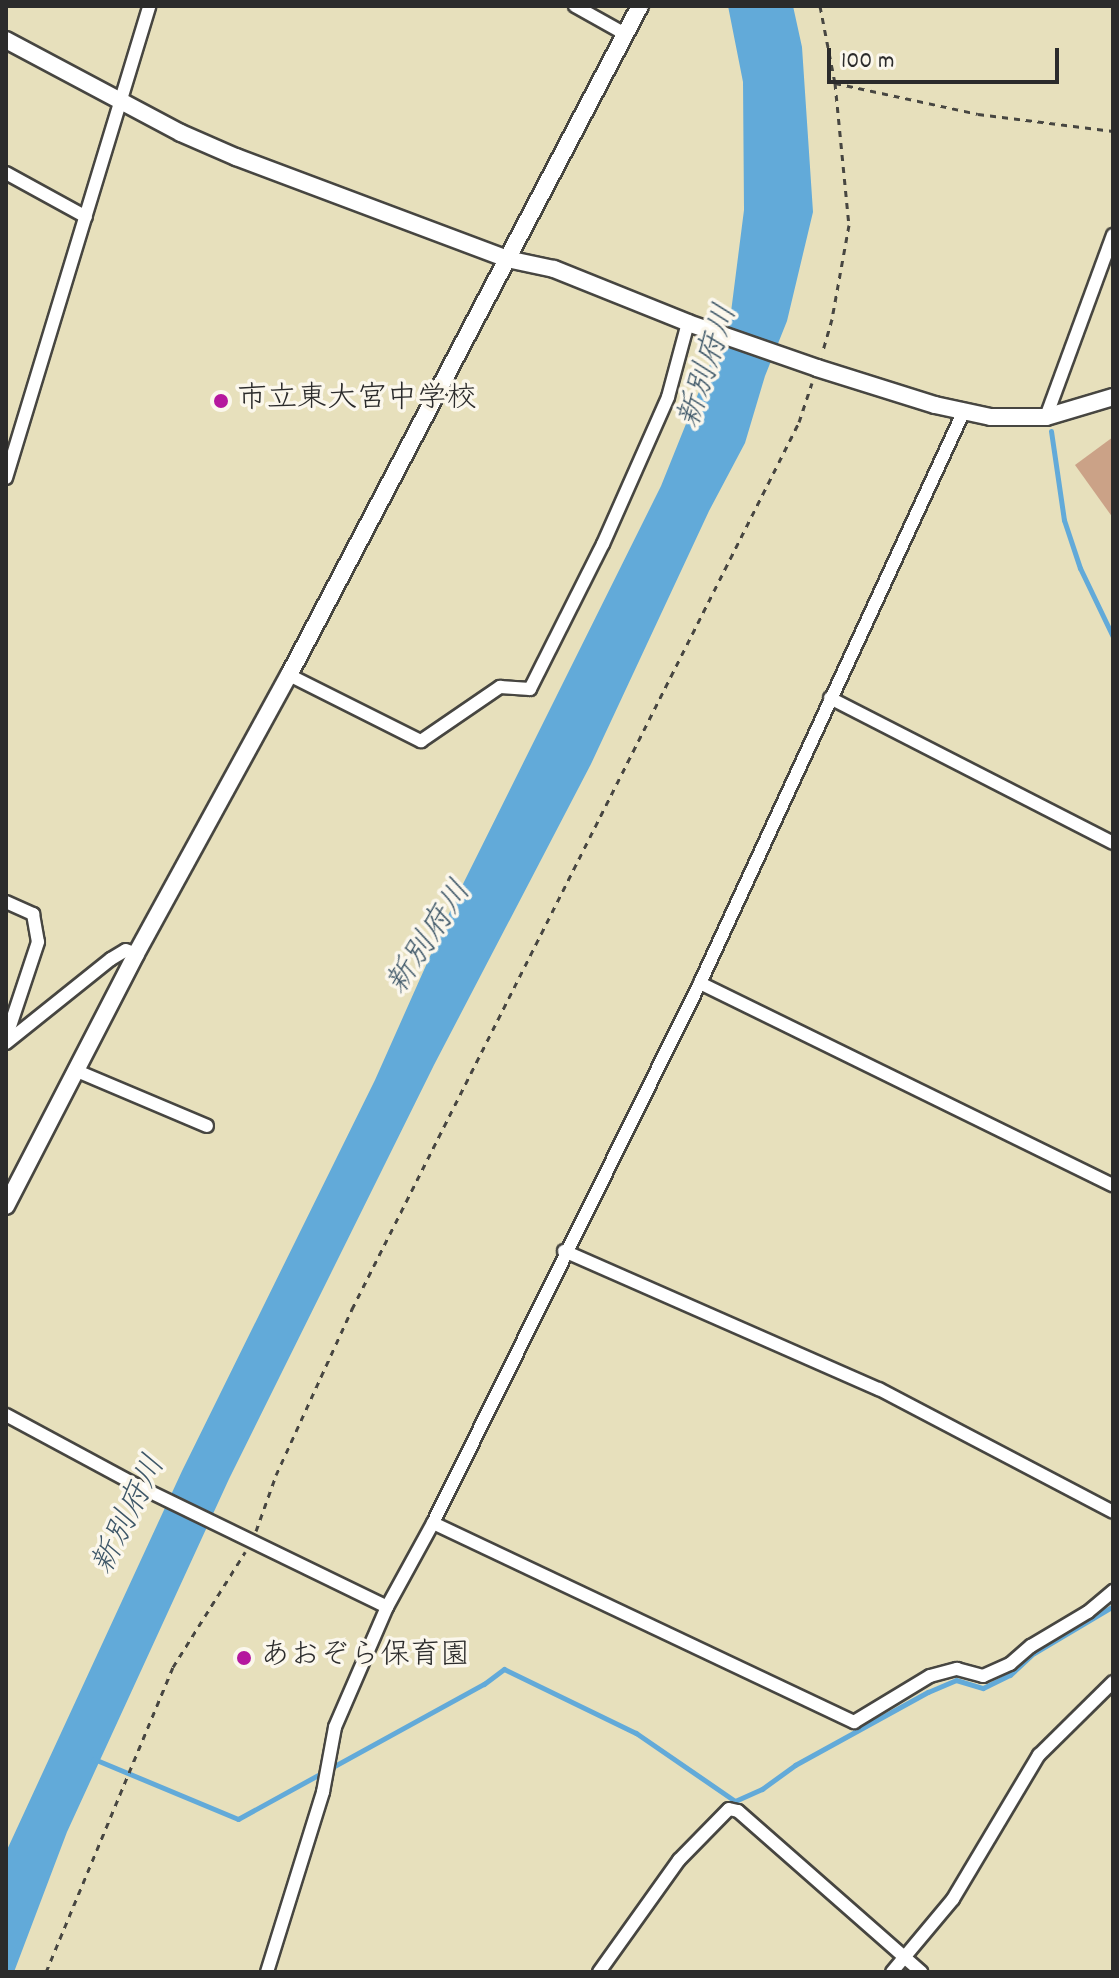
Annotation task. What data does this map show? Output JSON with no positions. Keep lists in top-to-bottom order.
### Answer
{
  "water": ["新別府川"],
  "places": ["市立東大宮中学校", "あおぞら保育園"],
  "scale_bar": "100 m"
}
